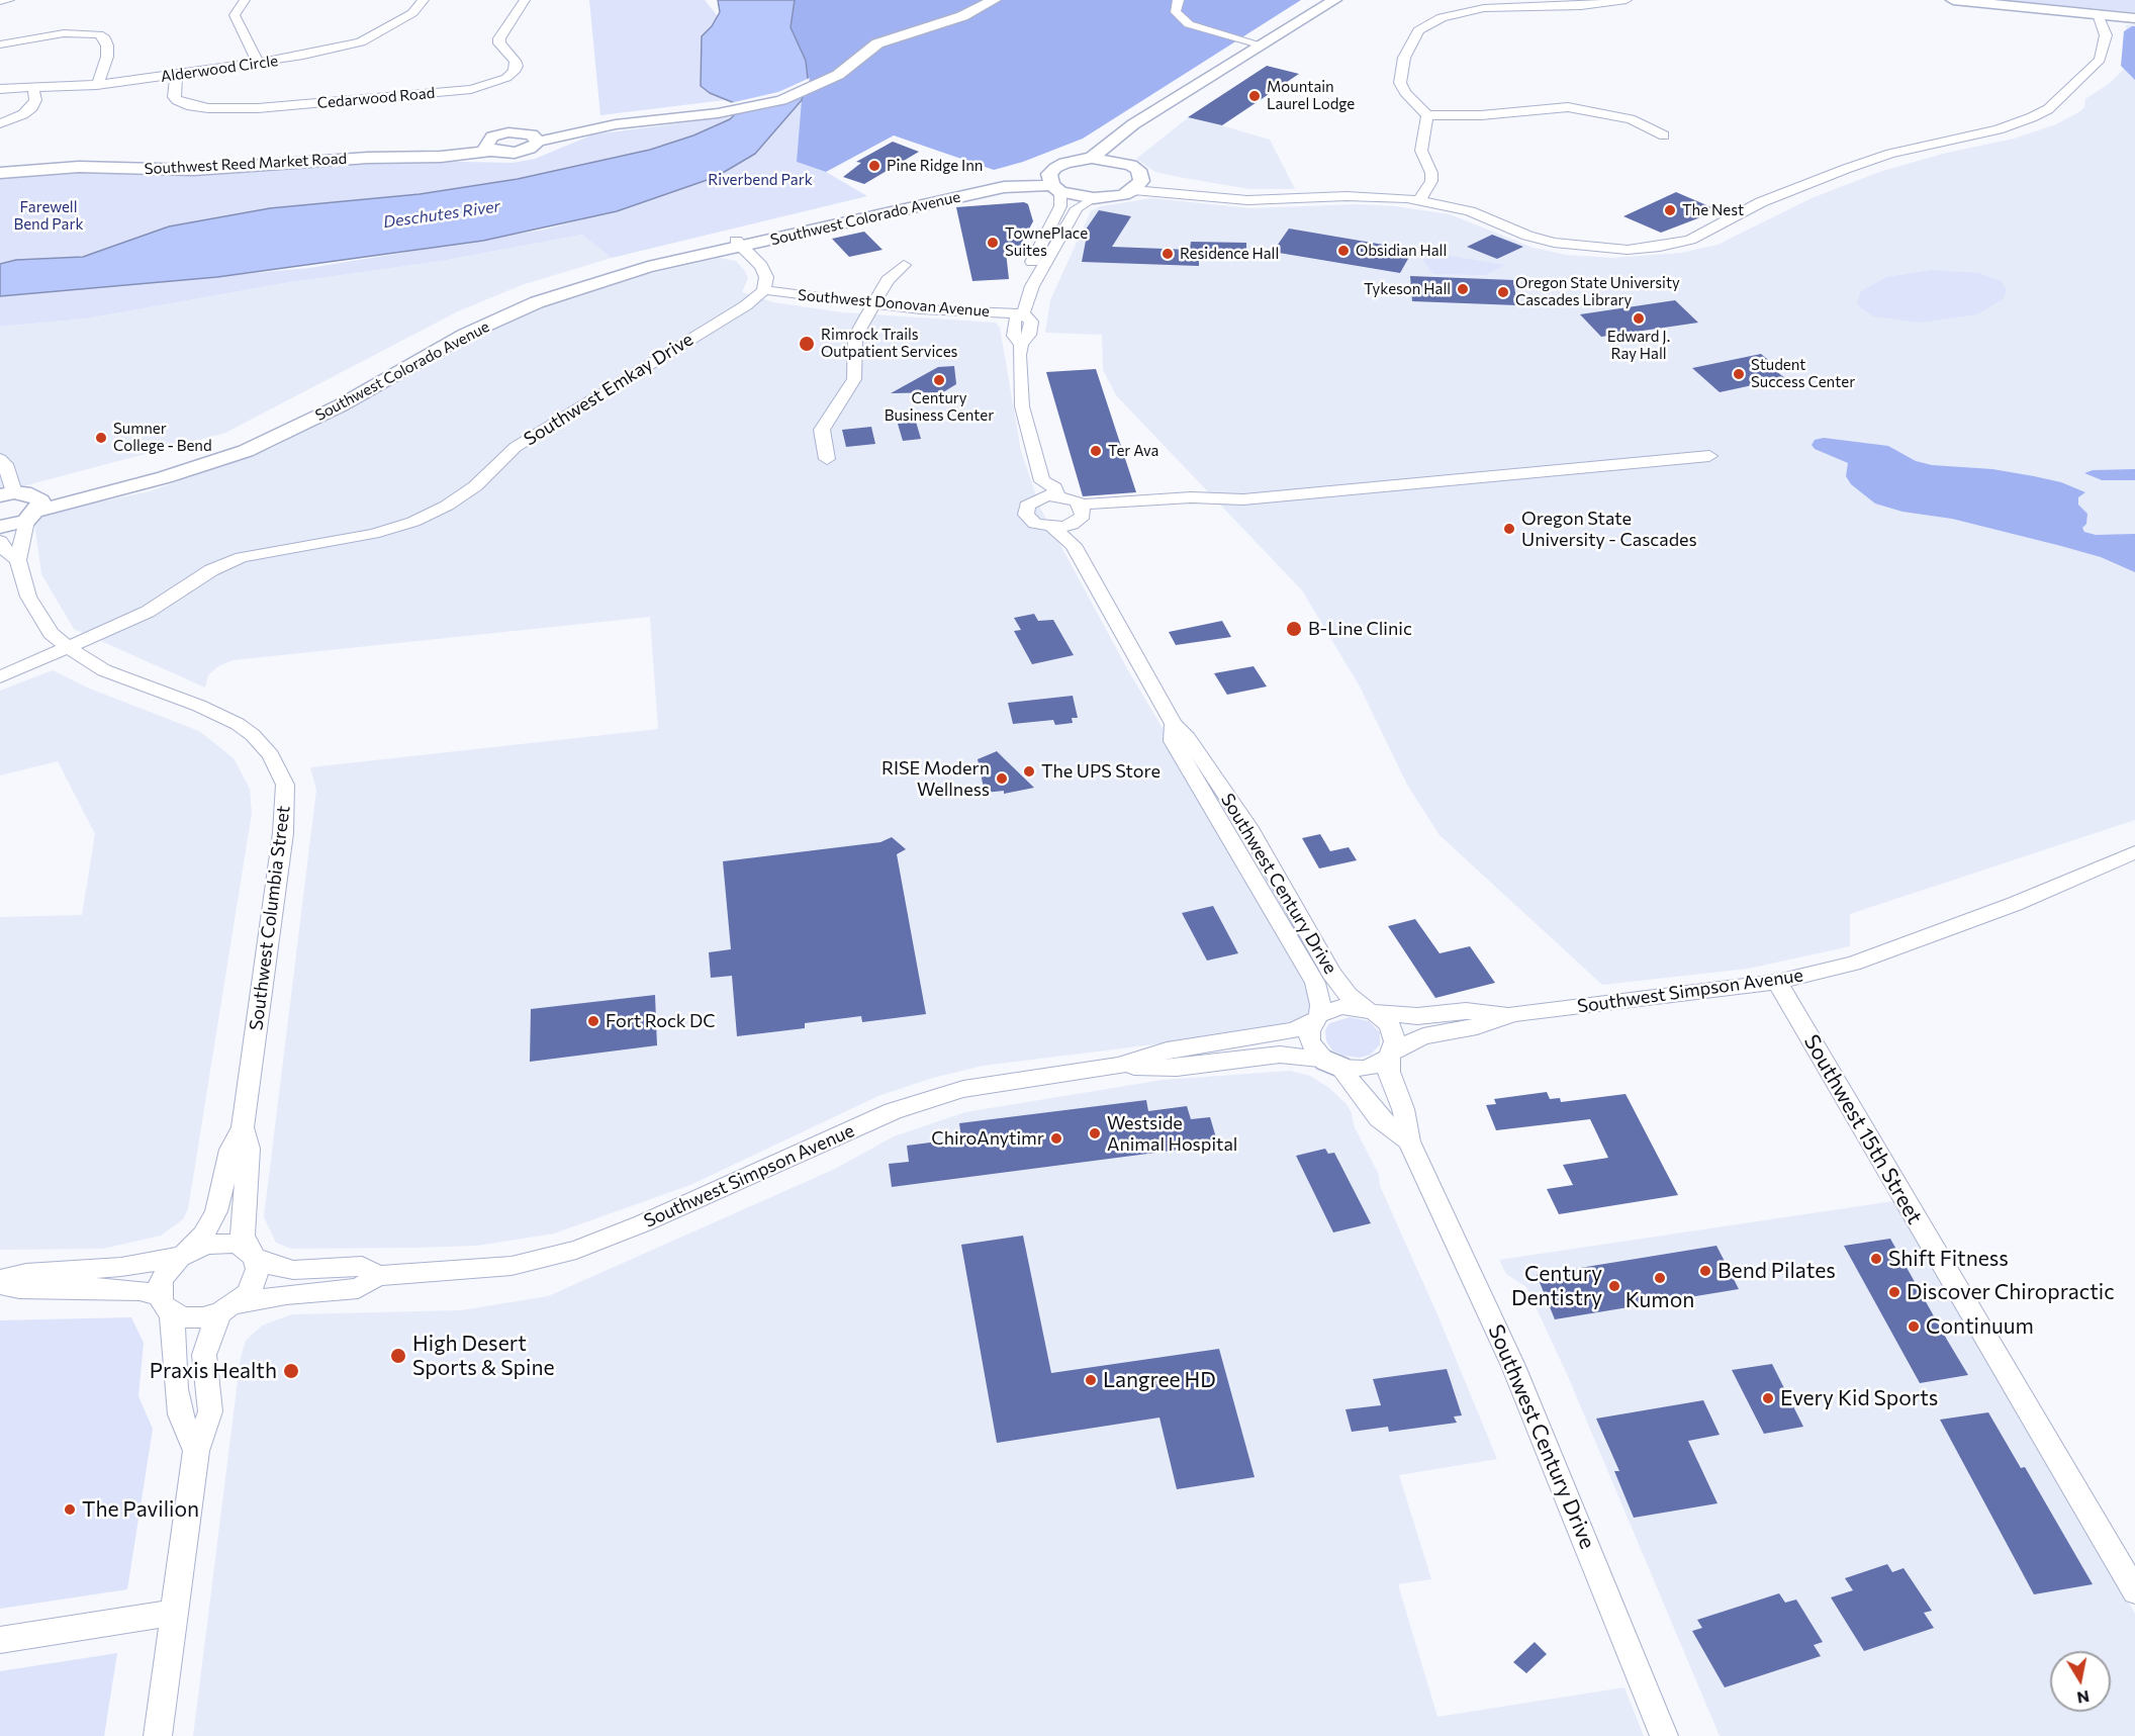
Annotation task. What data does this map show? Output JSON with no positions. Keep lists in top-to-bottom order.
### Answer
{
  "streets": {
    "main road": ["Southwest Reed Market Road", "Southwest Colorado Avenue"],
    "street": [
      "Alderwood Circle",
      "Cedarwood Road",
      "Southwest Donovan Avenue",
      "Southwest Emkay Drive",
      "Southwest Century Drive",
      "Southwest Columbia Street",
      "Southwest Simpson Avenue",
      "Southwest 15th Street"
    ]
  },
  "crossings": [
    ["Alderwood Circle", "Cedarwood Road"],
    ["Southwest Colorado Avenue", "Southwest Columbia Street"],
    ["Southwest Donovan Avenue", "Southwest Emkay Drive"],
    ["Southwest Emkay Drive", "Southwest Columbia Street"],
    ["Southwest Century Drive", "Southwest Simpson Avenue"],
    ["Southwest Columbia Street", "Southwest Simpson Avenue"],
    ["Southwest Simpson Avenue", "Southwest 15th Street"]
  ],
  "water": ["Deschutes River"],
  "parks": ["Riverbend Park", "Farewell Bend Park"],
  "places": [
    "Mountain Laurel Lodge",
    "Pine Ridge Inn",
    "The Nest",
    "TownePlace Suites",
    "Obsidian Hall",
    "Residence Hall",
    "Tykeson Hall",
    "Oregon State University Cascades Library",
    "Edward J. Ray Hall",
    "Rimrock Trails Outpatient Services",
    "Student Success Center",
    "Century Business Center",
    "Sumner College - Bend",
    "Ter Ava",
    "Oregon State University - Cascades",
    "B-Line Clinic",
    "The UPS Store",
    "RISE Modern Wellness",
    "Fort Rock DC",
    "Westside Animal Hospital",
    "ChiroAnytimr",
    "Shift Fitness",
    "Bend Pilates",
    "Kumon",
    "Century Dentistry",
    "Discover Chiropractic",
    "Continuum",
    "High Desert Sports & Spine",
    "Praxis Health",
    "Langree HD",
    "Every Kid Sports",
    "The Pavilion"
  ],
  "north": "bottom"
}
